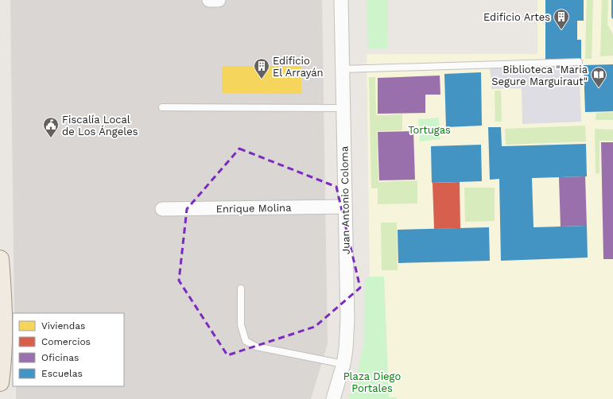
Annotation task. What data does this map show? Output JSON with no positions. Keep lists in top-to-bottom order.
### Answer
{
  "streets": {
    "street": ["Juan Antonio Coloma", "Enrique Molina"]
  },
  "crossings": [
    ["Juan Antonio Coloma", "Enrique Molina"]
  ],
  "parks": ["Tortugas", "Plaza Diego Portales"],
  "places": {
    "building": ["Edificio Artes", "Edificio El Arrayán"],
    "library": ["Biblioteca \"Maria Segure Marguiraut\""],
    "public building": ["Fiscalía Local de Los Ángeles"]
  },
  "legend": [
    "Viviendas",
    "Comercios",
    "Oficinas",
    "Escuelas"
  ]
}
